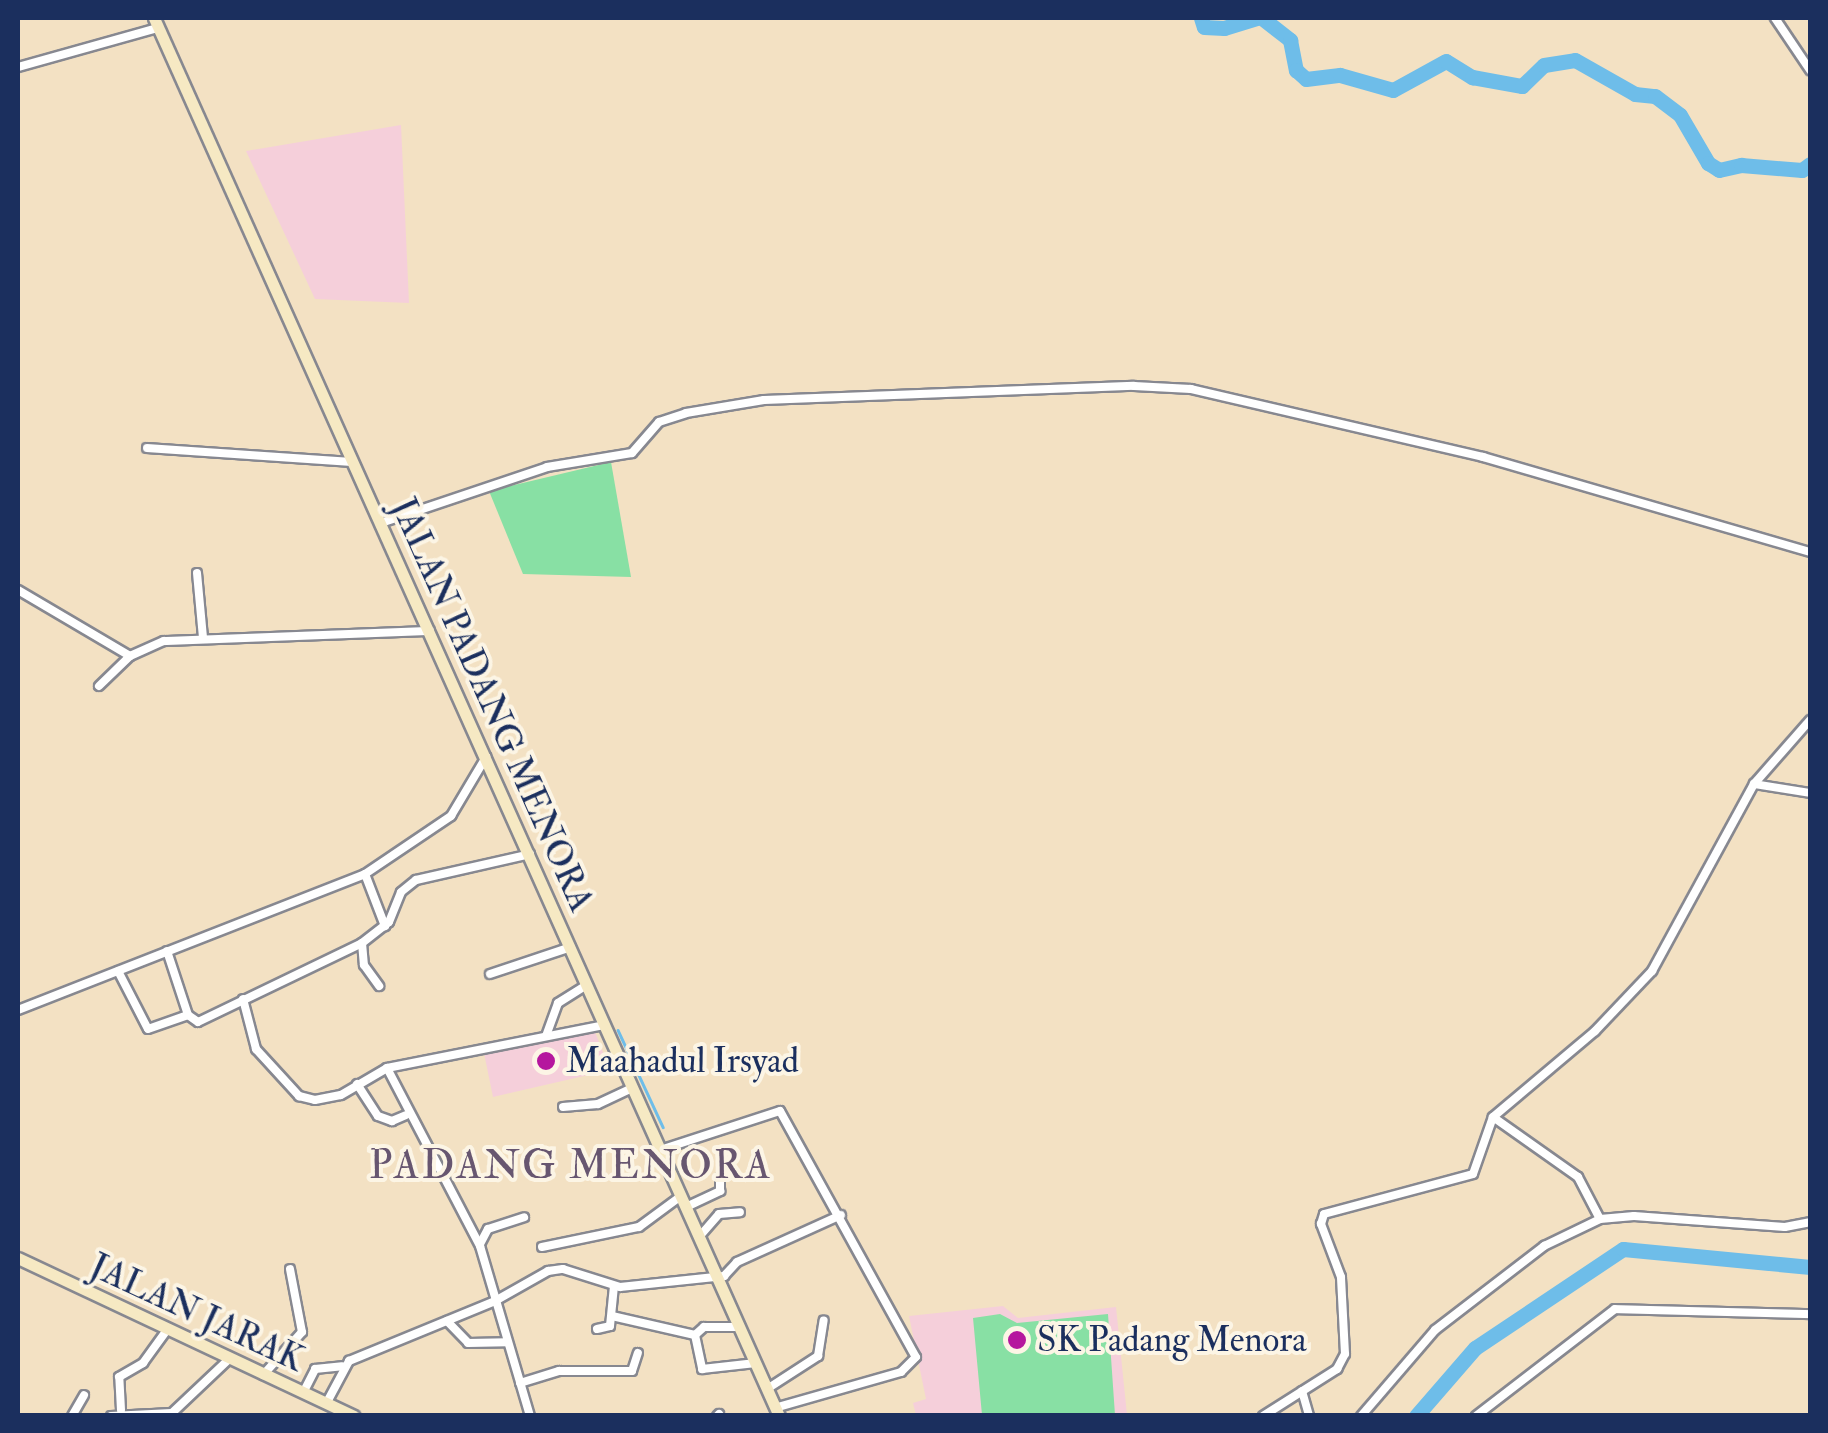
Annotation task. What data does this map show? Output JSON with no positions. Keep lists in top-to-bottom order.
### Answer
{
  "streets": {
    "main road": ["JALAN PADANG MENORA", "JALAN JARAK"]
  },
  "districts": ["PADANG MENORA"],
  "places": ["Maahadul Irsyad", "SK Padang Menora"]
}
